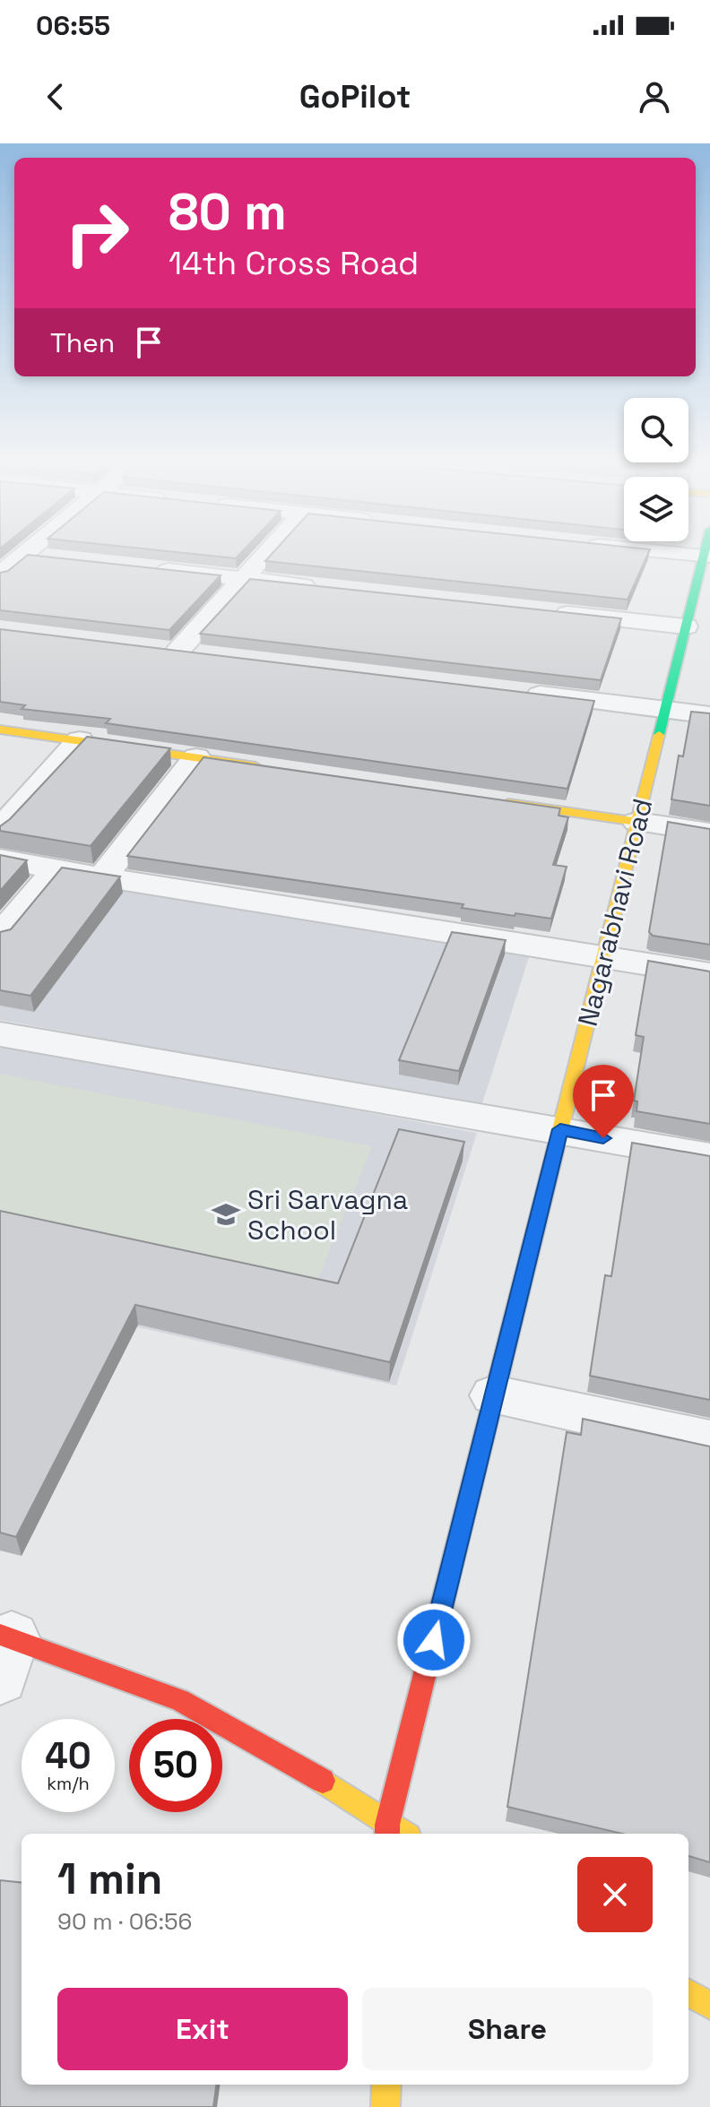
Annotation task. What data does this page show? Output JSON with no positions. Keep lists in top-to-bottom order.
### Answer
{
  "streets": {
    "main road": ["Nagarabhavi Road"]
  },
  "places": {
    "school or university": ["Sri Sarvagna School"]
  },
  "page": {
    "status": "06:55",
    "header": "GoPilot",
    "turn": ["80 m", "14th Cross Road"],
    "then": "Then",
    "speed": "40 km/h",
    "limit": "50",
    "heading": ["1 min", "90 m · 06:56"],
    "buttons": ["Exit", "Share"]
  }
}
